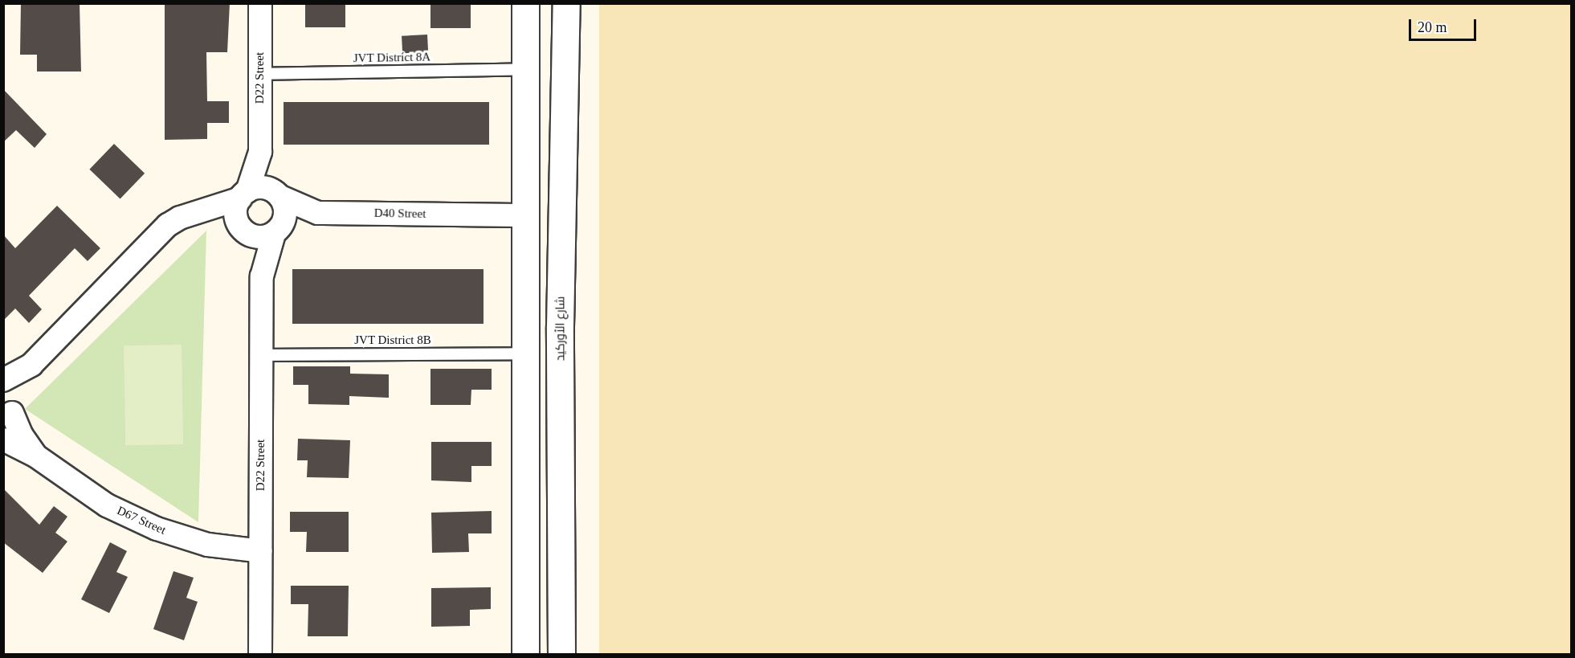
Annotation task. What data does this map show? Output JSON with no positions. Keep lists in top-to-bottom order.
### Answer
{
  "streets": {
    "street": [
      "D22 Street",
      "D40 Street",
      "شارع الأوركيد",
      "D67 Street"
    ],
    "lane": ["JVT District 8A", "JVT District 8B"]
  },
  "crossings": [
    ["JVT District 8A", "D22 Street"],
    ["D22 Street", "D40 Street"],
    ["D22 Street", "JVT District 8B"],
    ["D22 Street", "D67 Street"]
  ],
  "scale_bar": "20 m"
}
